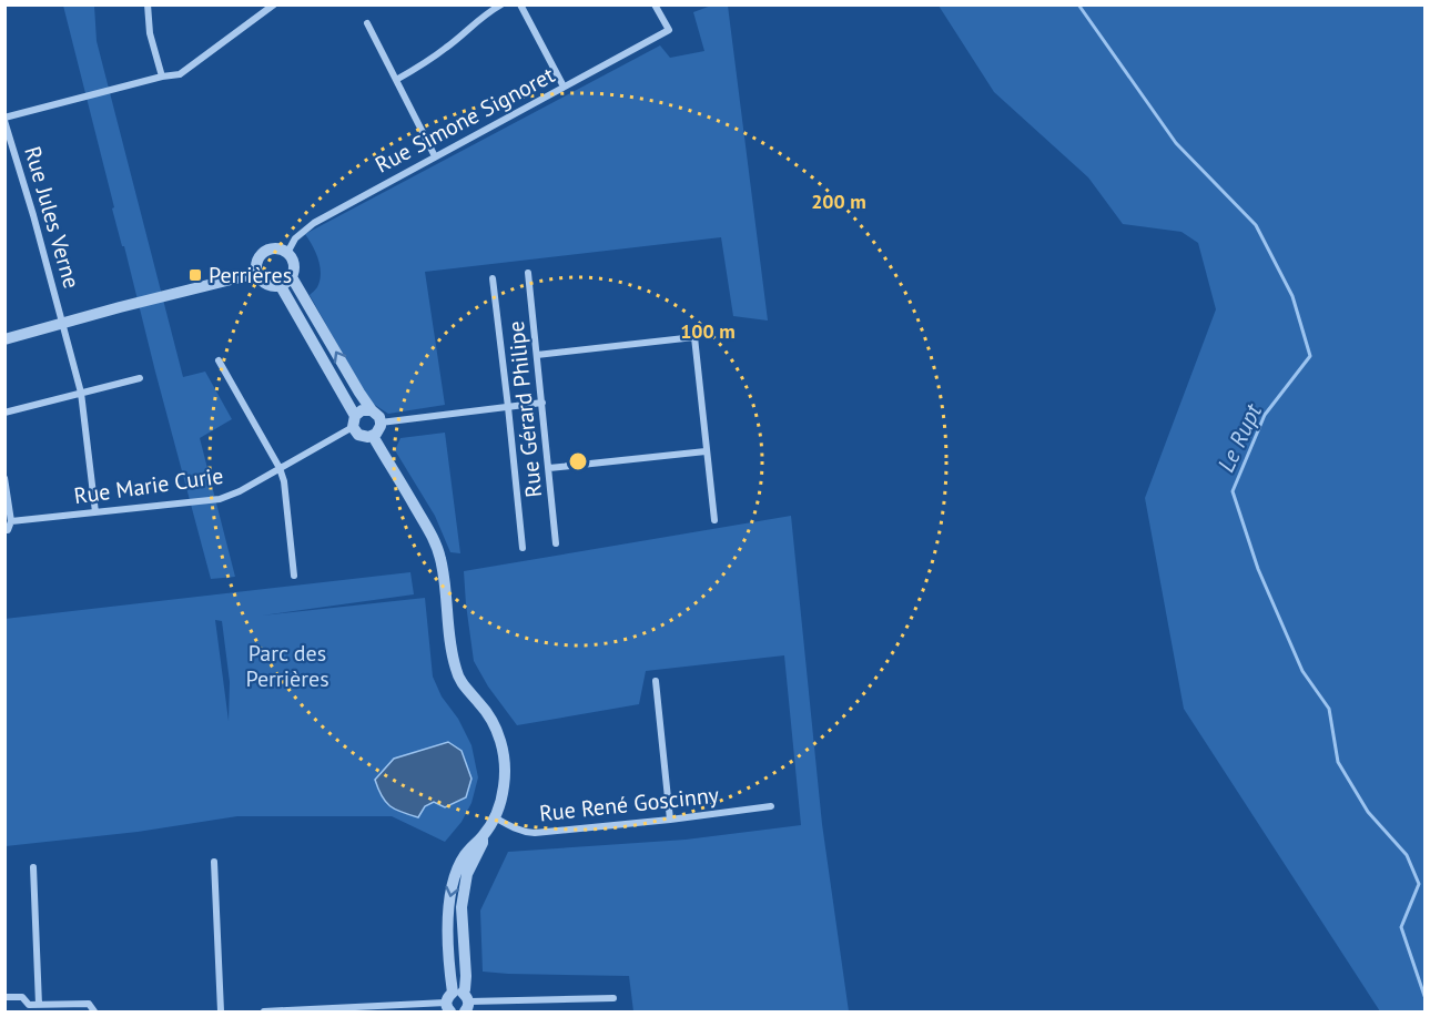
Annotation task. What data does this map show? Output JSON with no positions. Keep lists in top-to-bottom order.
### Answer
{
  "streets": {
    "street": [
      "Rue Simone Signoret",
      "Rue Jules Verne",
      "Rue Gérard Philipe",
      "Rue Marie Curie",
      "Rue René Goscinny"
    ]
  },
  "crossings": [
    ["Rue Jules Verne", "Rue Marie Curie"]
  ],
  "water": ["Le Rupt"],
  "parks": ["Parc des Perrières"],
  "places": {
    "transit": ["Perrières"]
  },
  "rings": ["200 m", "100 m"]
}
